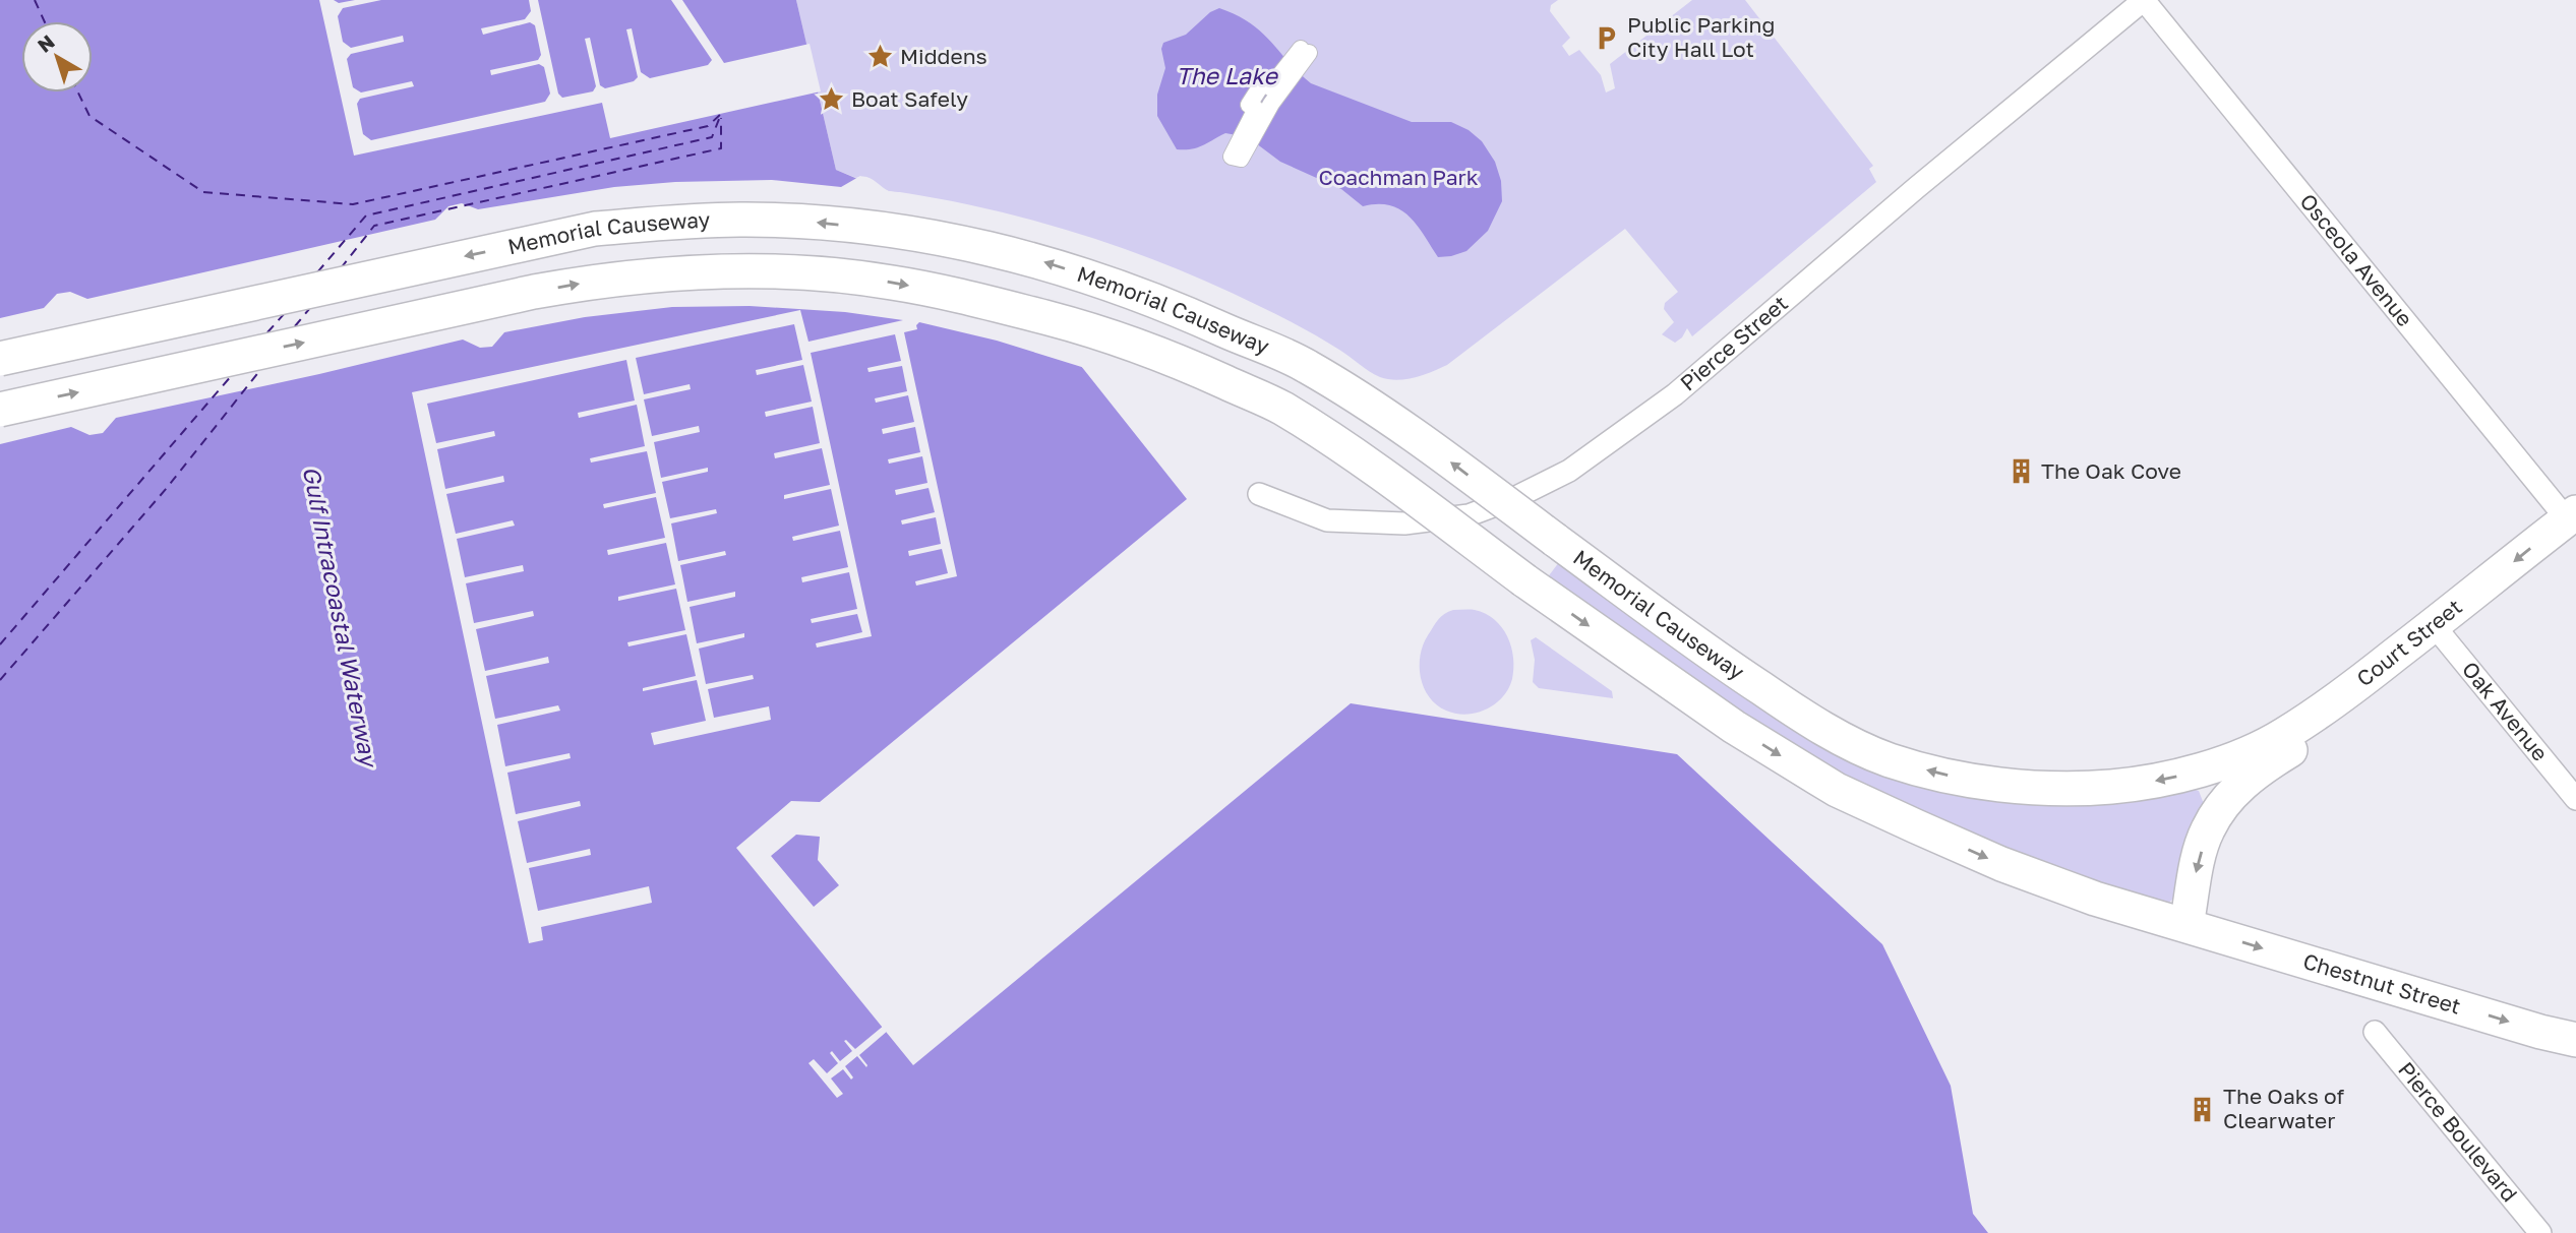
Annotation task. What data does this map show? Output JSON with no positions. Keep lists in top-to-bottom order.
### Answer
{
  "streets": {
    "main road": ["Memorial Causeway", "Court Street", "Chestnut Street"],
    "street": [
      "Osceola Avenue",
      "Pierce Street",
      "Oak Avenue",
      "Pierce Boulevard"
    ]
  },
  "crossings": [
    ["Memorial Causeway", "Court Street"],
    ["Memorial Causeway", "Chestnut Street"],
    ["Osceola Avenue", "Pierce Street"],
    ["Osceola Avenue", "Court Street"],
    ["Court Street", "Oak Avenue"]
  ],
  "one_way": ["Court Street", "Chestnut Street"],
  "water": ["The Lake", "Gulf Intracoastal Waterway"],
  "parks": ["Coachman Park"],
  "places": {
    "parking": ["Public Parking City Hall Lot"],
    "place": ["Middens", "Boat Safely"],
    "building": ["The Oak Cove", "The Oaks of Clearwater"]
  },
  "north": "top left"
}
